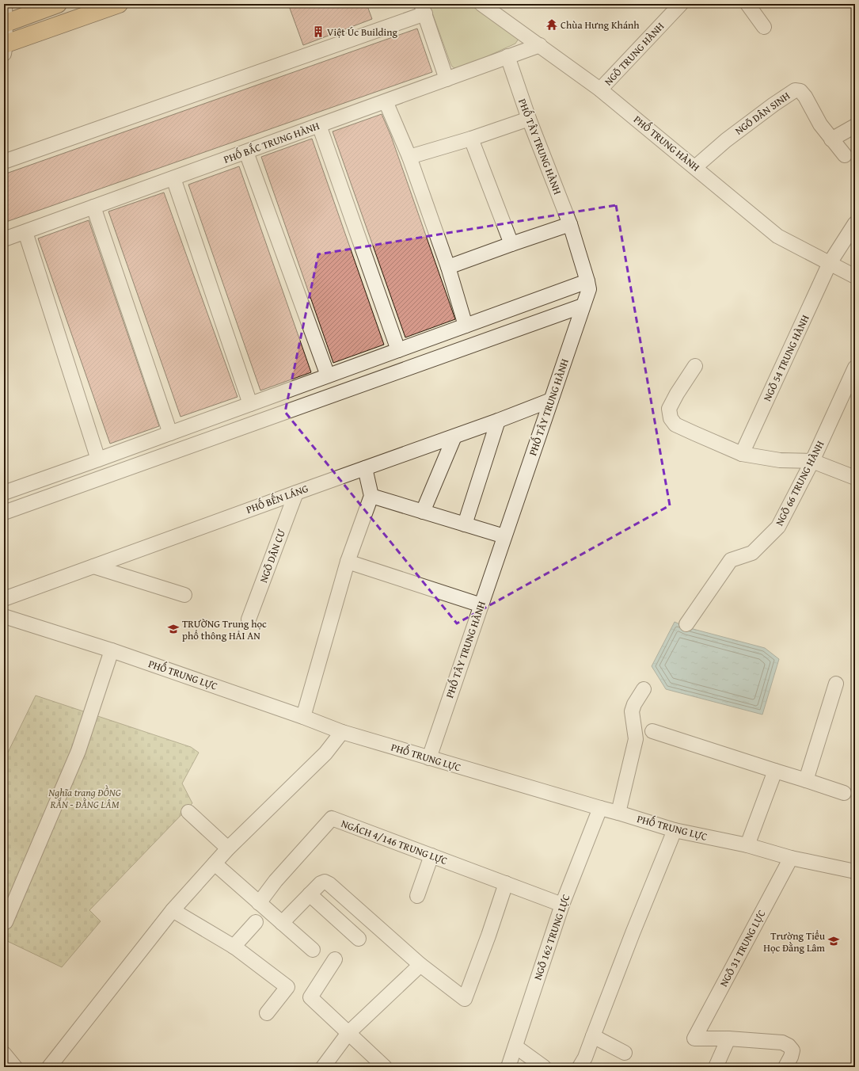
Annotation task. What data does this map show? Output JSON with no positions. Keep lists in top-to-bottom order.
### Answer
{
  "streets": {
    "street": [
      "NGÕ TRUNG HÀNH",
      "NGÕ DÂN SINH",
      "PHỐ BẮC TRUNG HÀNH",
      "PHỐ TRUNG HÀNH",
      "PHỐ TÂY TRUNG HÀNH",
      "NGÕ 54 TRUNG HÀNH",
      "NGÕ 66 TRUNG HÀNH",
      "PHỐ BẾN LÁNG",
      "NGÕ DÂN CƯ",
      "PHỐ TRUNG LỰC",
      "NGÁCH 4/146 TRUNG LỰC",
      "NGÕ 162 TRUNG LỰC",
      "NGÕ 31 TRUNG LỰC"
    ]
  },
  "crossings": [
    ["NGÕ TRUNG HÀNH", "PHỐ TRUNG HÀNH"],
    ["NGÕ DÂN SINH", "PHỐ TRUNG HÀNH"],
    ["PHỐ BẮC TRUNG HÀNH", "PHỐ TRUNG HÀNH"],
    ["PHỐ BẮC TRUNG HÀNH", "PHỐ TÂY TRUNG HÀNH"],
    ["PHỐ TRUNG HÀNH", "NGÕ 54 TRUNG HÀNH"],
    ["PHỐ TÂY TRUNG HÀNH", "PHỐ BẾN LÁNG"],
    ["PHỐ TÂY TRUNG HÀNH", "PHỐ TRUNG LỰC"],
    ["PHỐ BẾN LÁNG", "NGÕ DÂN CƯ"],
    ["PHỐ TRUNG LỰC", "NGÕ 162 TRUNG LỰC"],
    ["PHỐ TRUNG LỰC", "NGÕ 31 TRUNG LỰC"],
    ["NGÁCH 4/146 TRUNG LỰC", "NGÕ 162 TRUNG LỰC"]
  ],
  "parks": ["Nghĩa trang ĐỒNG RẮN - ĐẰNG LÂM"],
  "places": {
    "temple": ["Chùa Hưng Khánh"],
    "building": ["Việt Úc Building"],
    "school or university": ["TRƯỜNG Trung học phổ thông HẢI AN", "Trường Tiểu Học Đằng Lâm"]
  }
}
